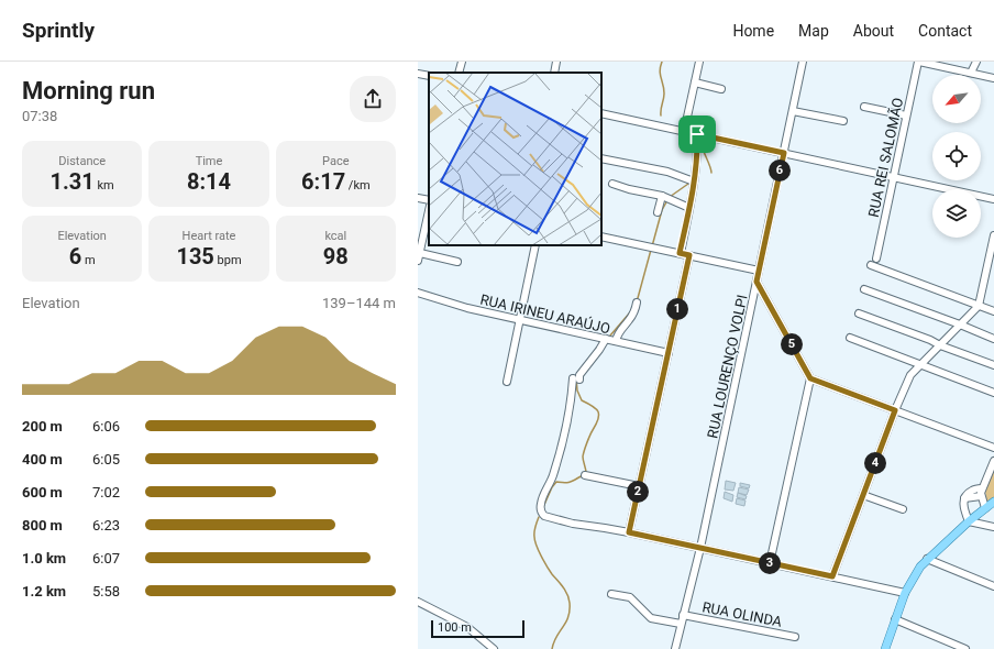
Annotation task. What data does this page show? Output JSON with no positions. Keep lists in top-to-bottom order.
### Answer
{
  "streets": {
    "street": [
      "RUA REI SALOMÃO",
      "RUA IRINEU ARAÚJO",
      "RUA LOURENÇO VOLPI",
      "RUA OLINDA"
    ]
  },
  "crossings": [
    ["RUA LOURENÇO VOLPI", "RUA OLINDA"]
  ],
  "scale_bar": "100 m",
  "north": "bottom left",
  "page": {
    "header": "Sprintly",
    "nav": [
      "Home",
      "Map",
      "About",
      "Contact"
    ],
    "heading": ["Morning run", "07:38"],
    "stats": [
      ["Distance", "1.31 km"],
      ["Time", "8:14"],
      ["Pace", "6:17 /km"],
      ["Elevation", "6 m"],
      ["Heart rate", "135 bpm"],
      ["kcal", "98"]
    ],
    "pins": [
      "6",
      "1",
      "5",
      "4",
      "2",
      "3"
    ],
    "chart": ["Elevation", "139–144 m"],
    "list": [
      {
        "name": "200 m",
        "note": "6:06"
      },
      {
        "name": "400 m",
        "note": "6:05"
      },
      {
        "name": "600 m",
        "note": "7:02"
      },
      {
        "name": "800 m",
        "note": "6:23"
      },
      {
        "name": "1.0 km",
        "note": "6:07"
      },
      {
        "name": "1.2 km",
        "note": "5:58"
      }
    ],
    "scale": "100 m"
  }
}
